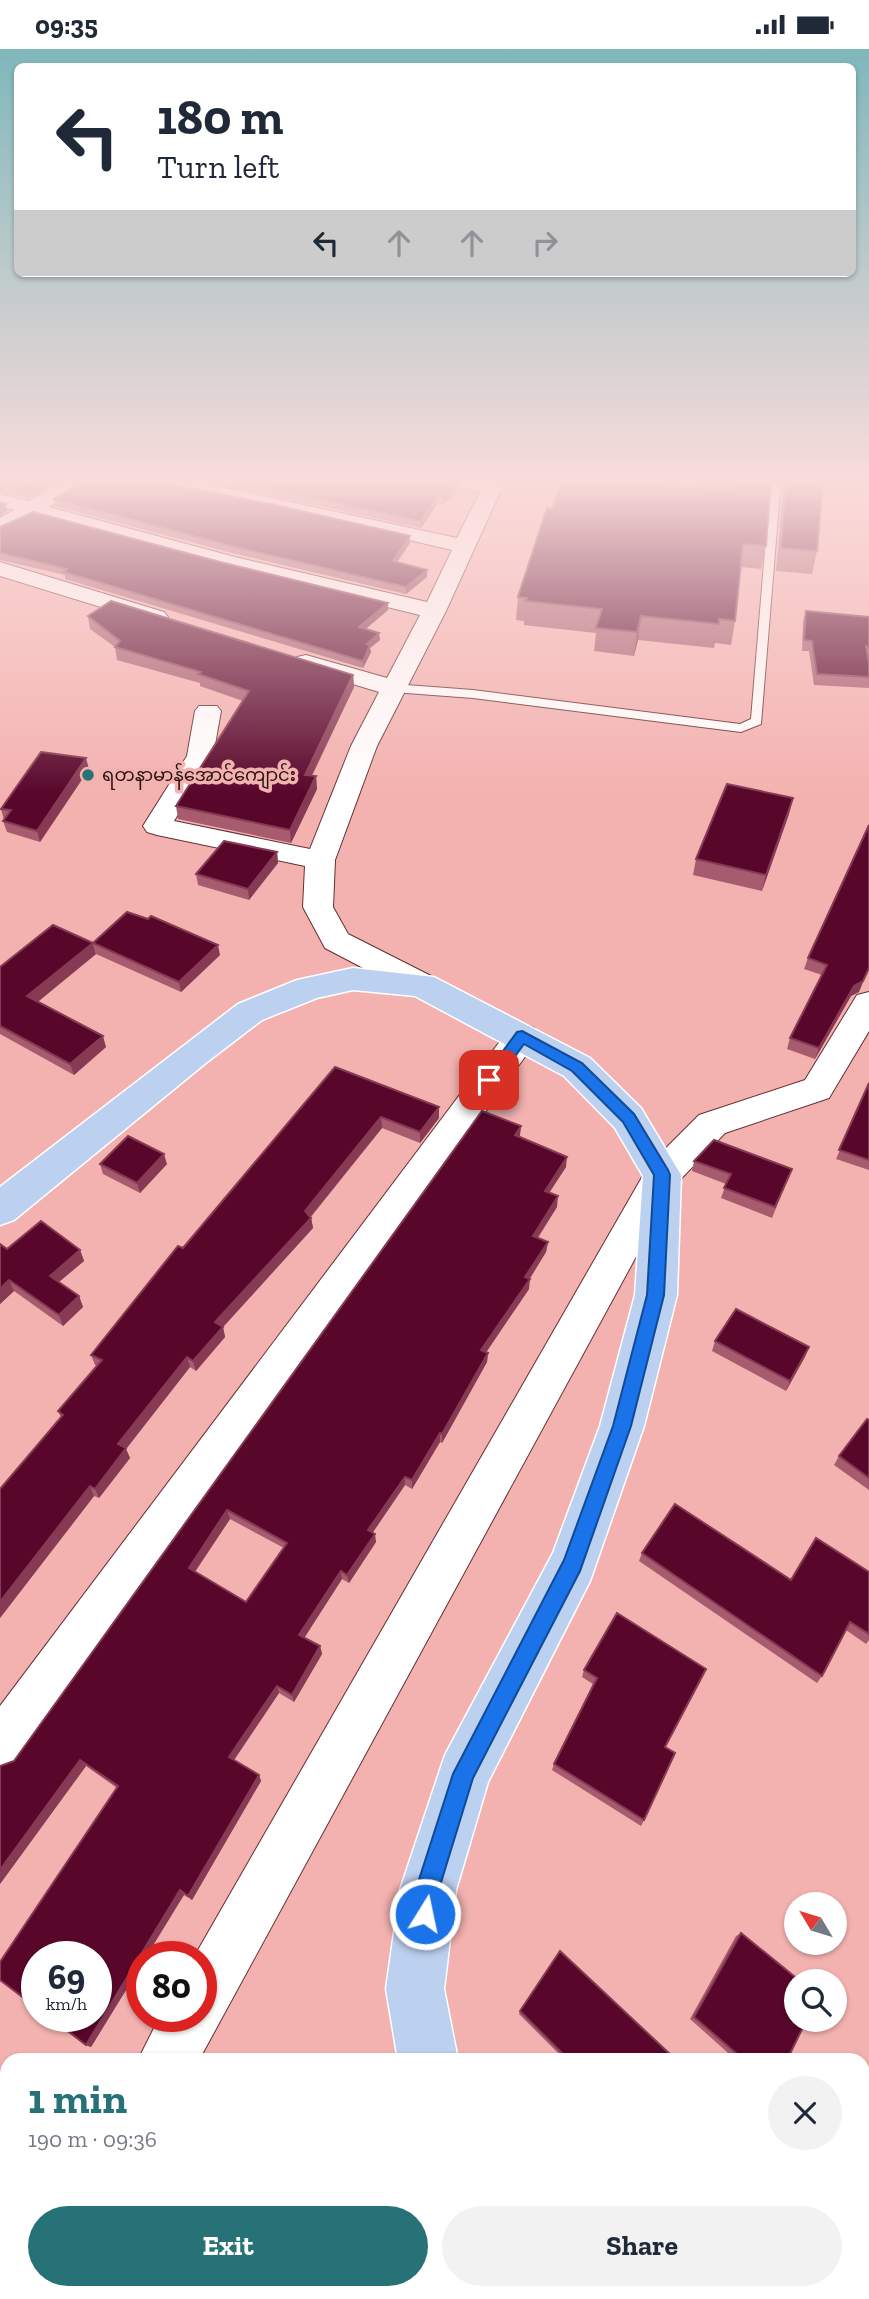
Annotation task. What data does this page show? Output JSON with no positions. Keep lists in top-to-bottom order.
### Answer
{
  "places": ["ရတနာမာန်အောင်ကျောင်း"],
  "north": "top left",
  "page": {
    "status": "09:35",
    "turn": ["180 m", "Turn left"],
    "speed": "69 km/h",
    "limit": "80",
    "heading": ["1 min", "190 m · 09:36"],
    "buttons": ["Exit", "Share"]
  }
}
